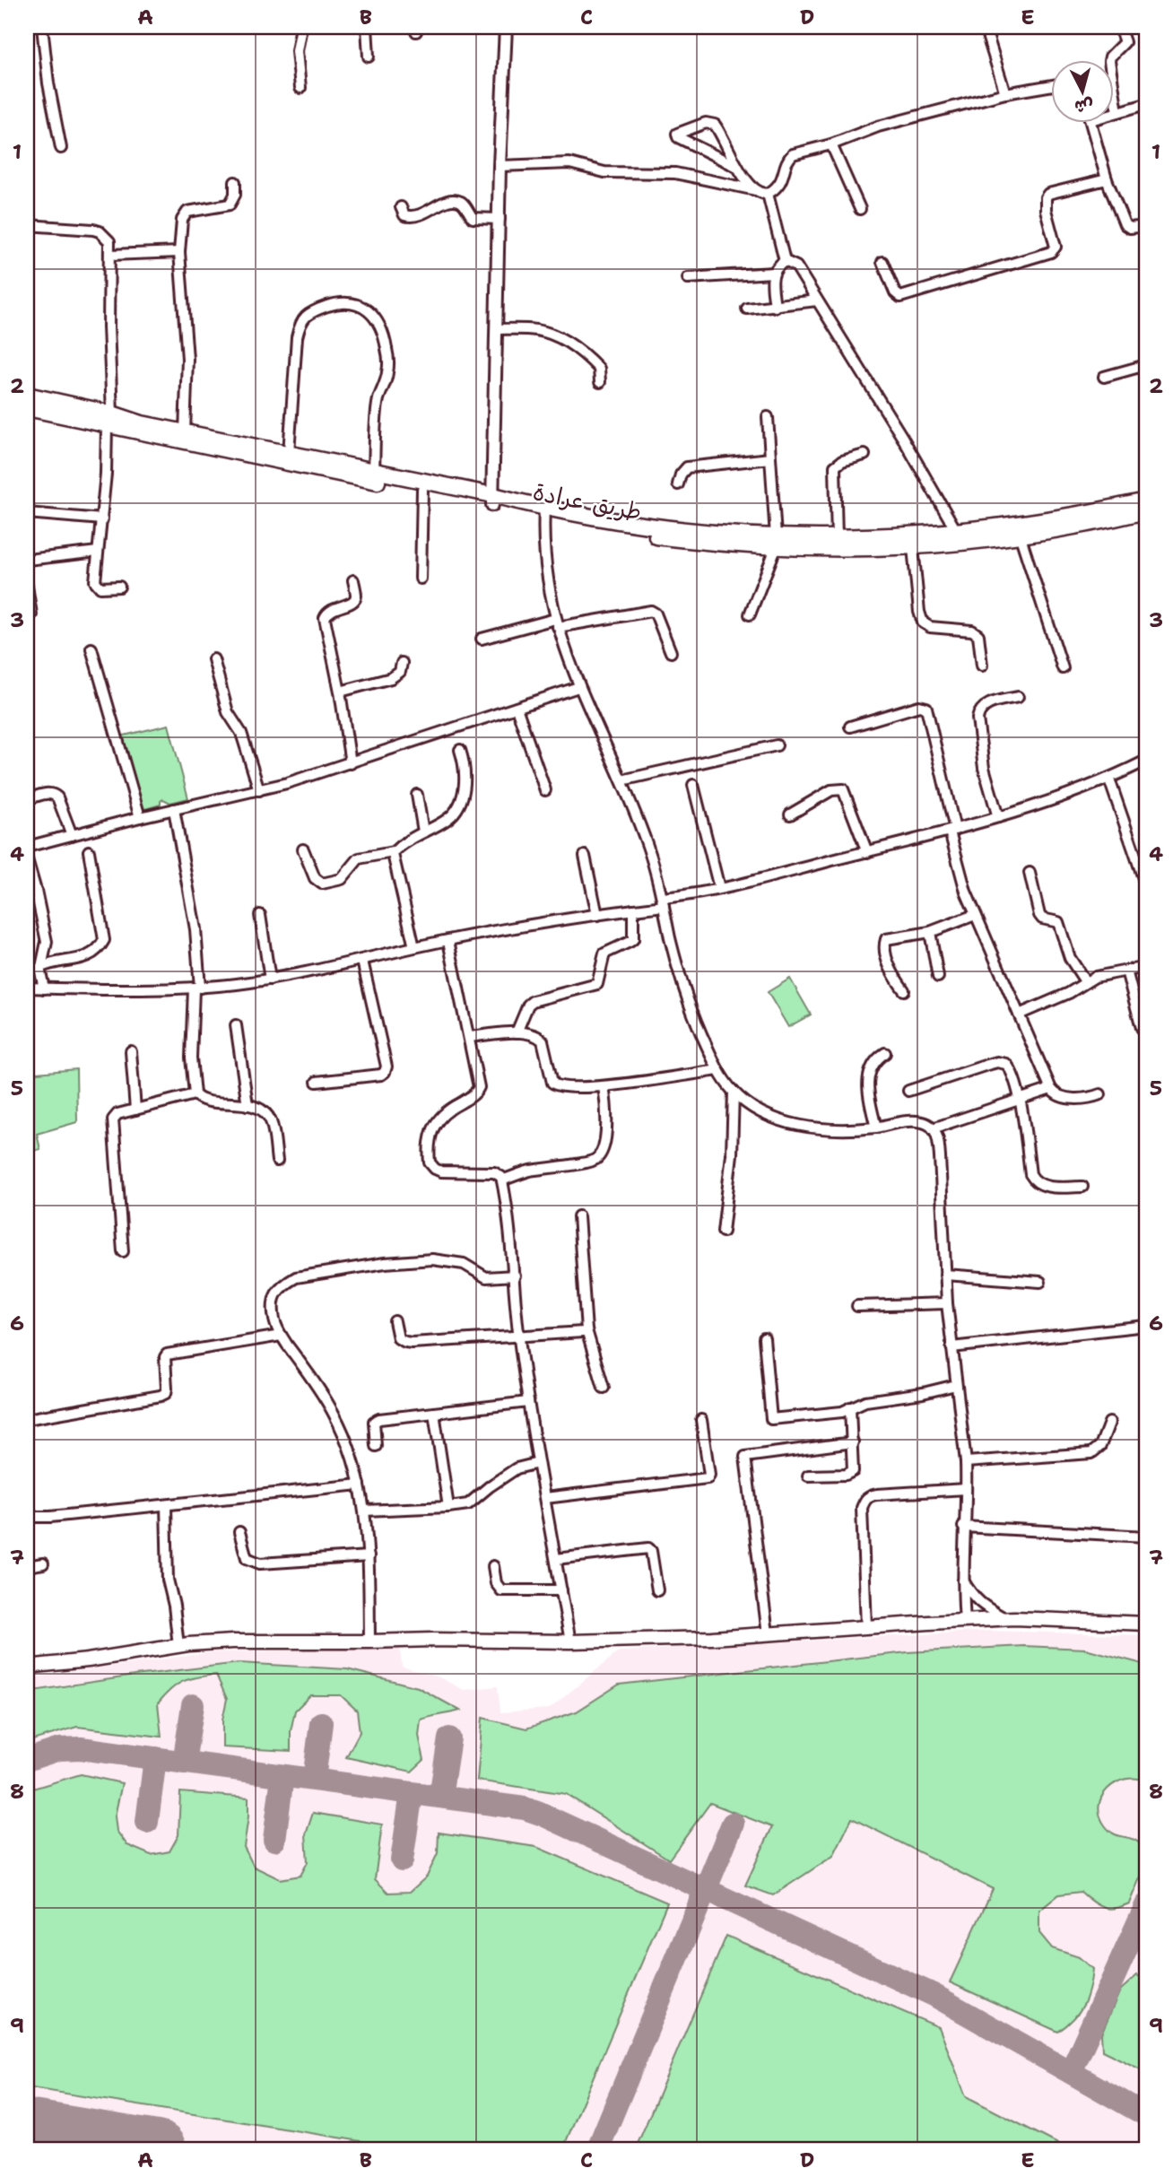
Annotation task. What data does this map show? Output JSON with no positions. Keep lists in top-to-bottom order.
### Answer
{
  "streets": {
    "main road": ["طريق عرادة"]
  },
  "north": "bottom",
  "grid": {
    "columns": [
      "A",
      "B",
      "C",
      "D",
      "E"
    ],
    "rows": [
      "1",
      "2",
      "3",
      "4",
      "5",
      "6",
      "7",
      "8",
      "9"
    ]
  }
}
